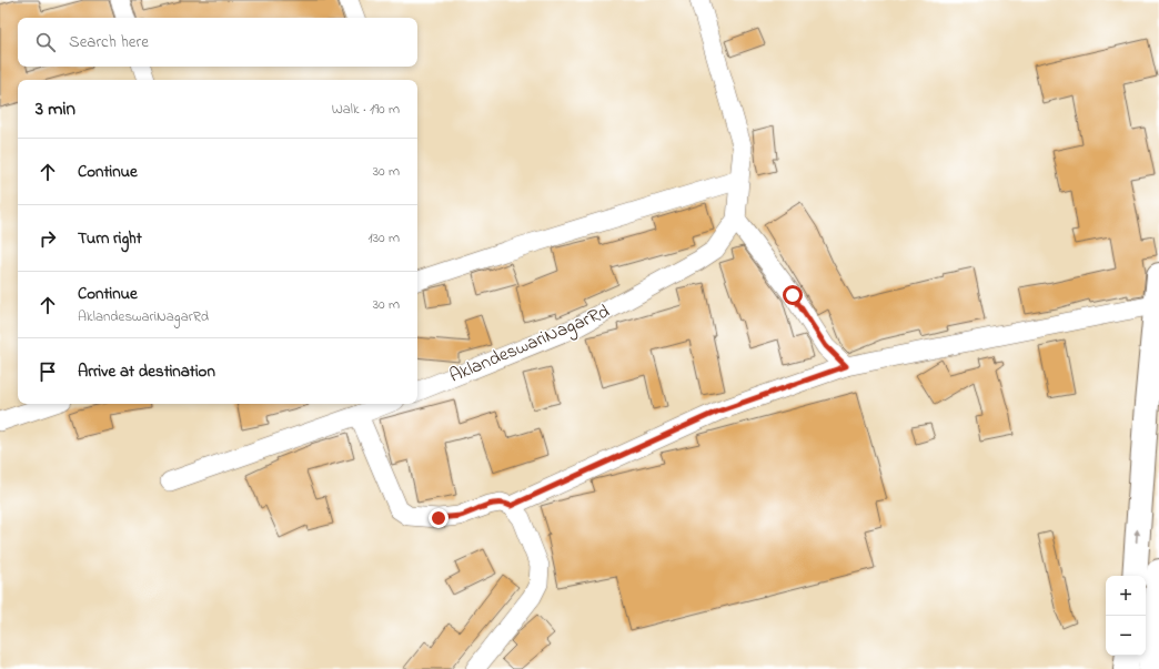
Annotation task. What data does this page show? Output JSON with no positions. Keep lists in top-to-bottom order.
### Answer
{
  "streets": {
    "street": ["AklandeswariNagarRd"]
  },
  "page": {
    "search": "Search here",
    "heading": ["3 min", "Walk · 190 m"],
    "list": [
      ["Continue", "30 m"],
      ["Turn right", "130 m"],
      ["Continue", "AklandeswariNagarRd", "30 m"],
      "Arrive at destination"
    ],
    "map_buttons": ["+", "−"]
  }
}
